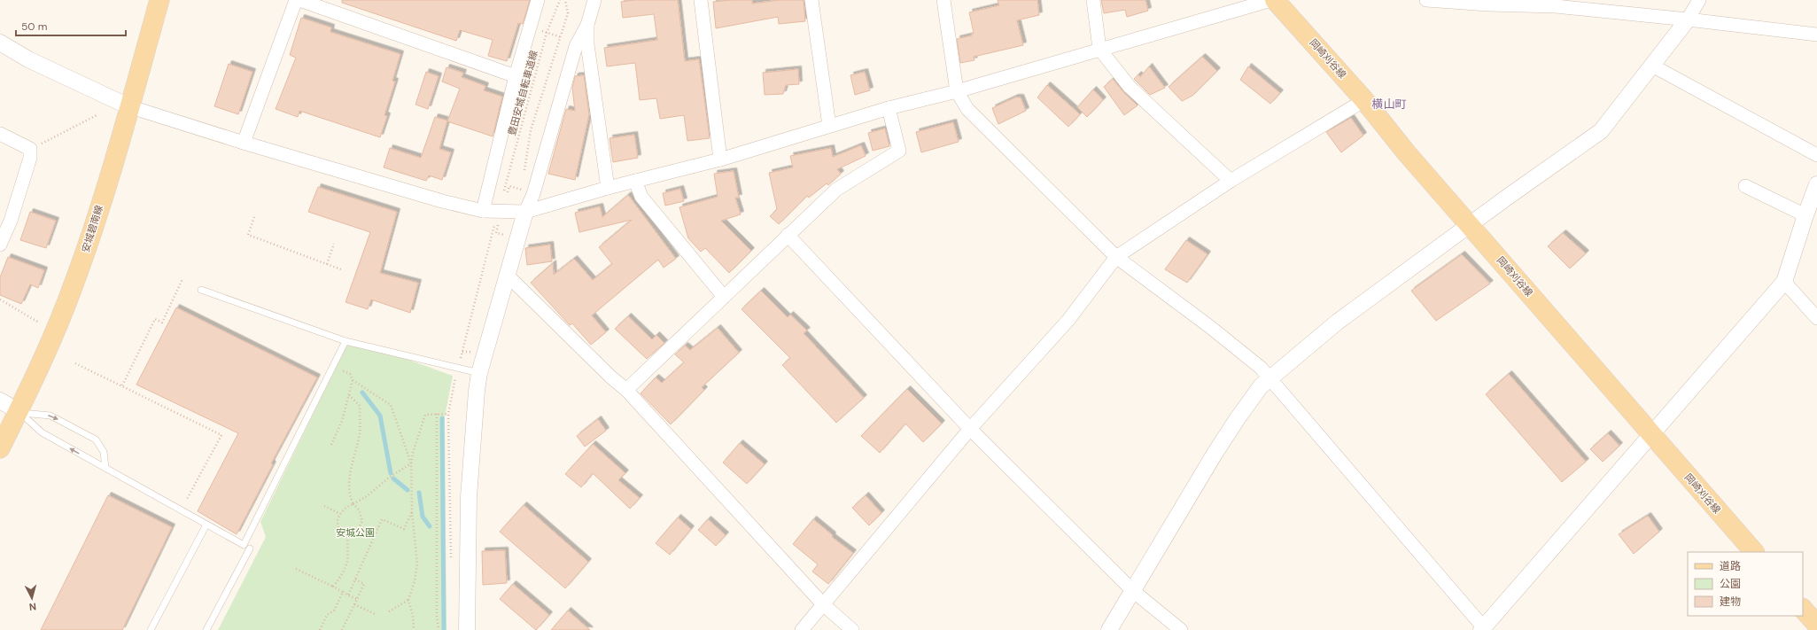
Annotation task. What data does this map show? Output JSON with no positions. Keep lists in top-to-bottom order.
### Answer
{
  "streets": {
    "main road": ["岡崎刈谷線", "安城碧南線"],
    "path": ["豊田安城自転車道線"]
  },
  "districts": ["横山町"],
  "parks": ["安城公園"],
  "legend": ["道路", "公園", "建物"],
  "scale_bar": "50 m",
  "north": "bottom"
}
